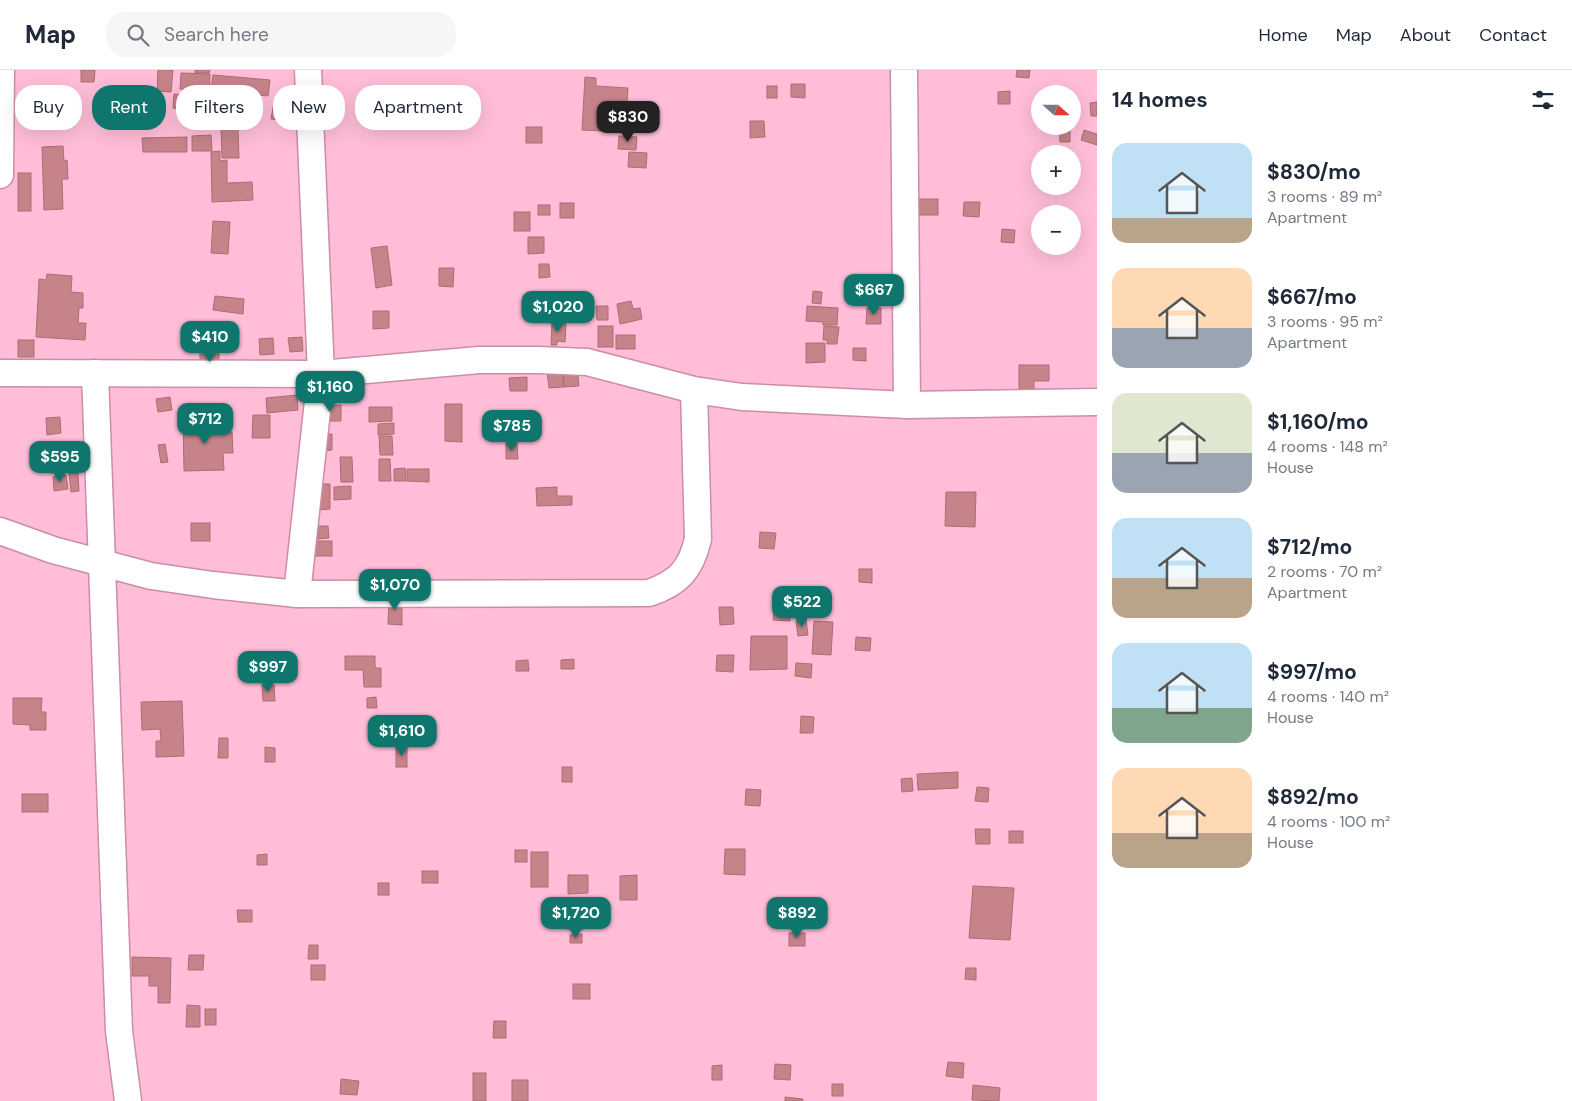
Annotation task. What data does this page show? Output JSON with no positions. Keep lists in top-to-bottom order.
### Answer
{
  "north": "right",
  "page": {
    "header": "Map",
    "search": "Search here",
    "nav": [
      "Home",
      "Map",
      "About",
      "Contact"
    ],
    "heading": "14 homes",
    "map_buttons": ["+", "−"],
    "chip": [
      "Buy",
      "Rent",
      "Filters",
      "New",
      "Apartment"
    ],
    "price": [
      "$830",
      "$667",
      "$1,020",
      "$410",
      "$1,160",
      "$712",
      "$785",
      "$595",
      "$1,070",
      "$522",
      "$997",
      "$1,610",
      "$1,720",
      "$892"
    ],
    "list": [
      {
        "name": "$830/mo",
        "note": "3 rooms · 89 m² · Apartment"
      },
      {
        "name": "$667/mo",
        "note": "3 rooms · 95 m² · Apartment"
      },
      {
        "name": "$1,160/mo",
        "note": "4 rooms · 148 m² · House"
      },
      {
        "name": "$712/mo",
        "note": "2 rooms · 70 m² · Apartment"
      },
      {
        "name": "$997/mo",
        "note": "4 rooms · 140 m² · House"
      },
      {
        "name": "$892/mo",
        "note": "4 rooms · 100 m² · House"
      }
    ]
  }
}
